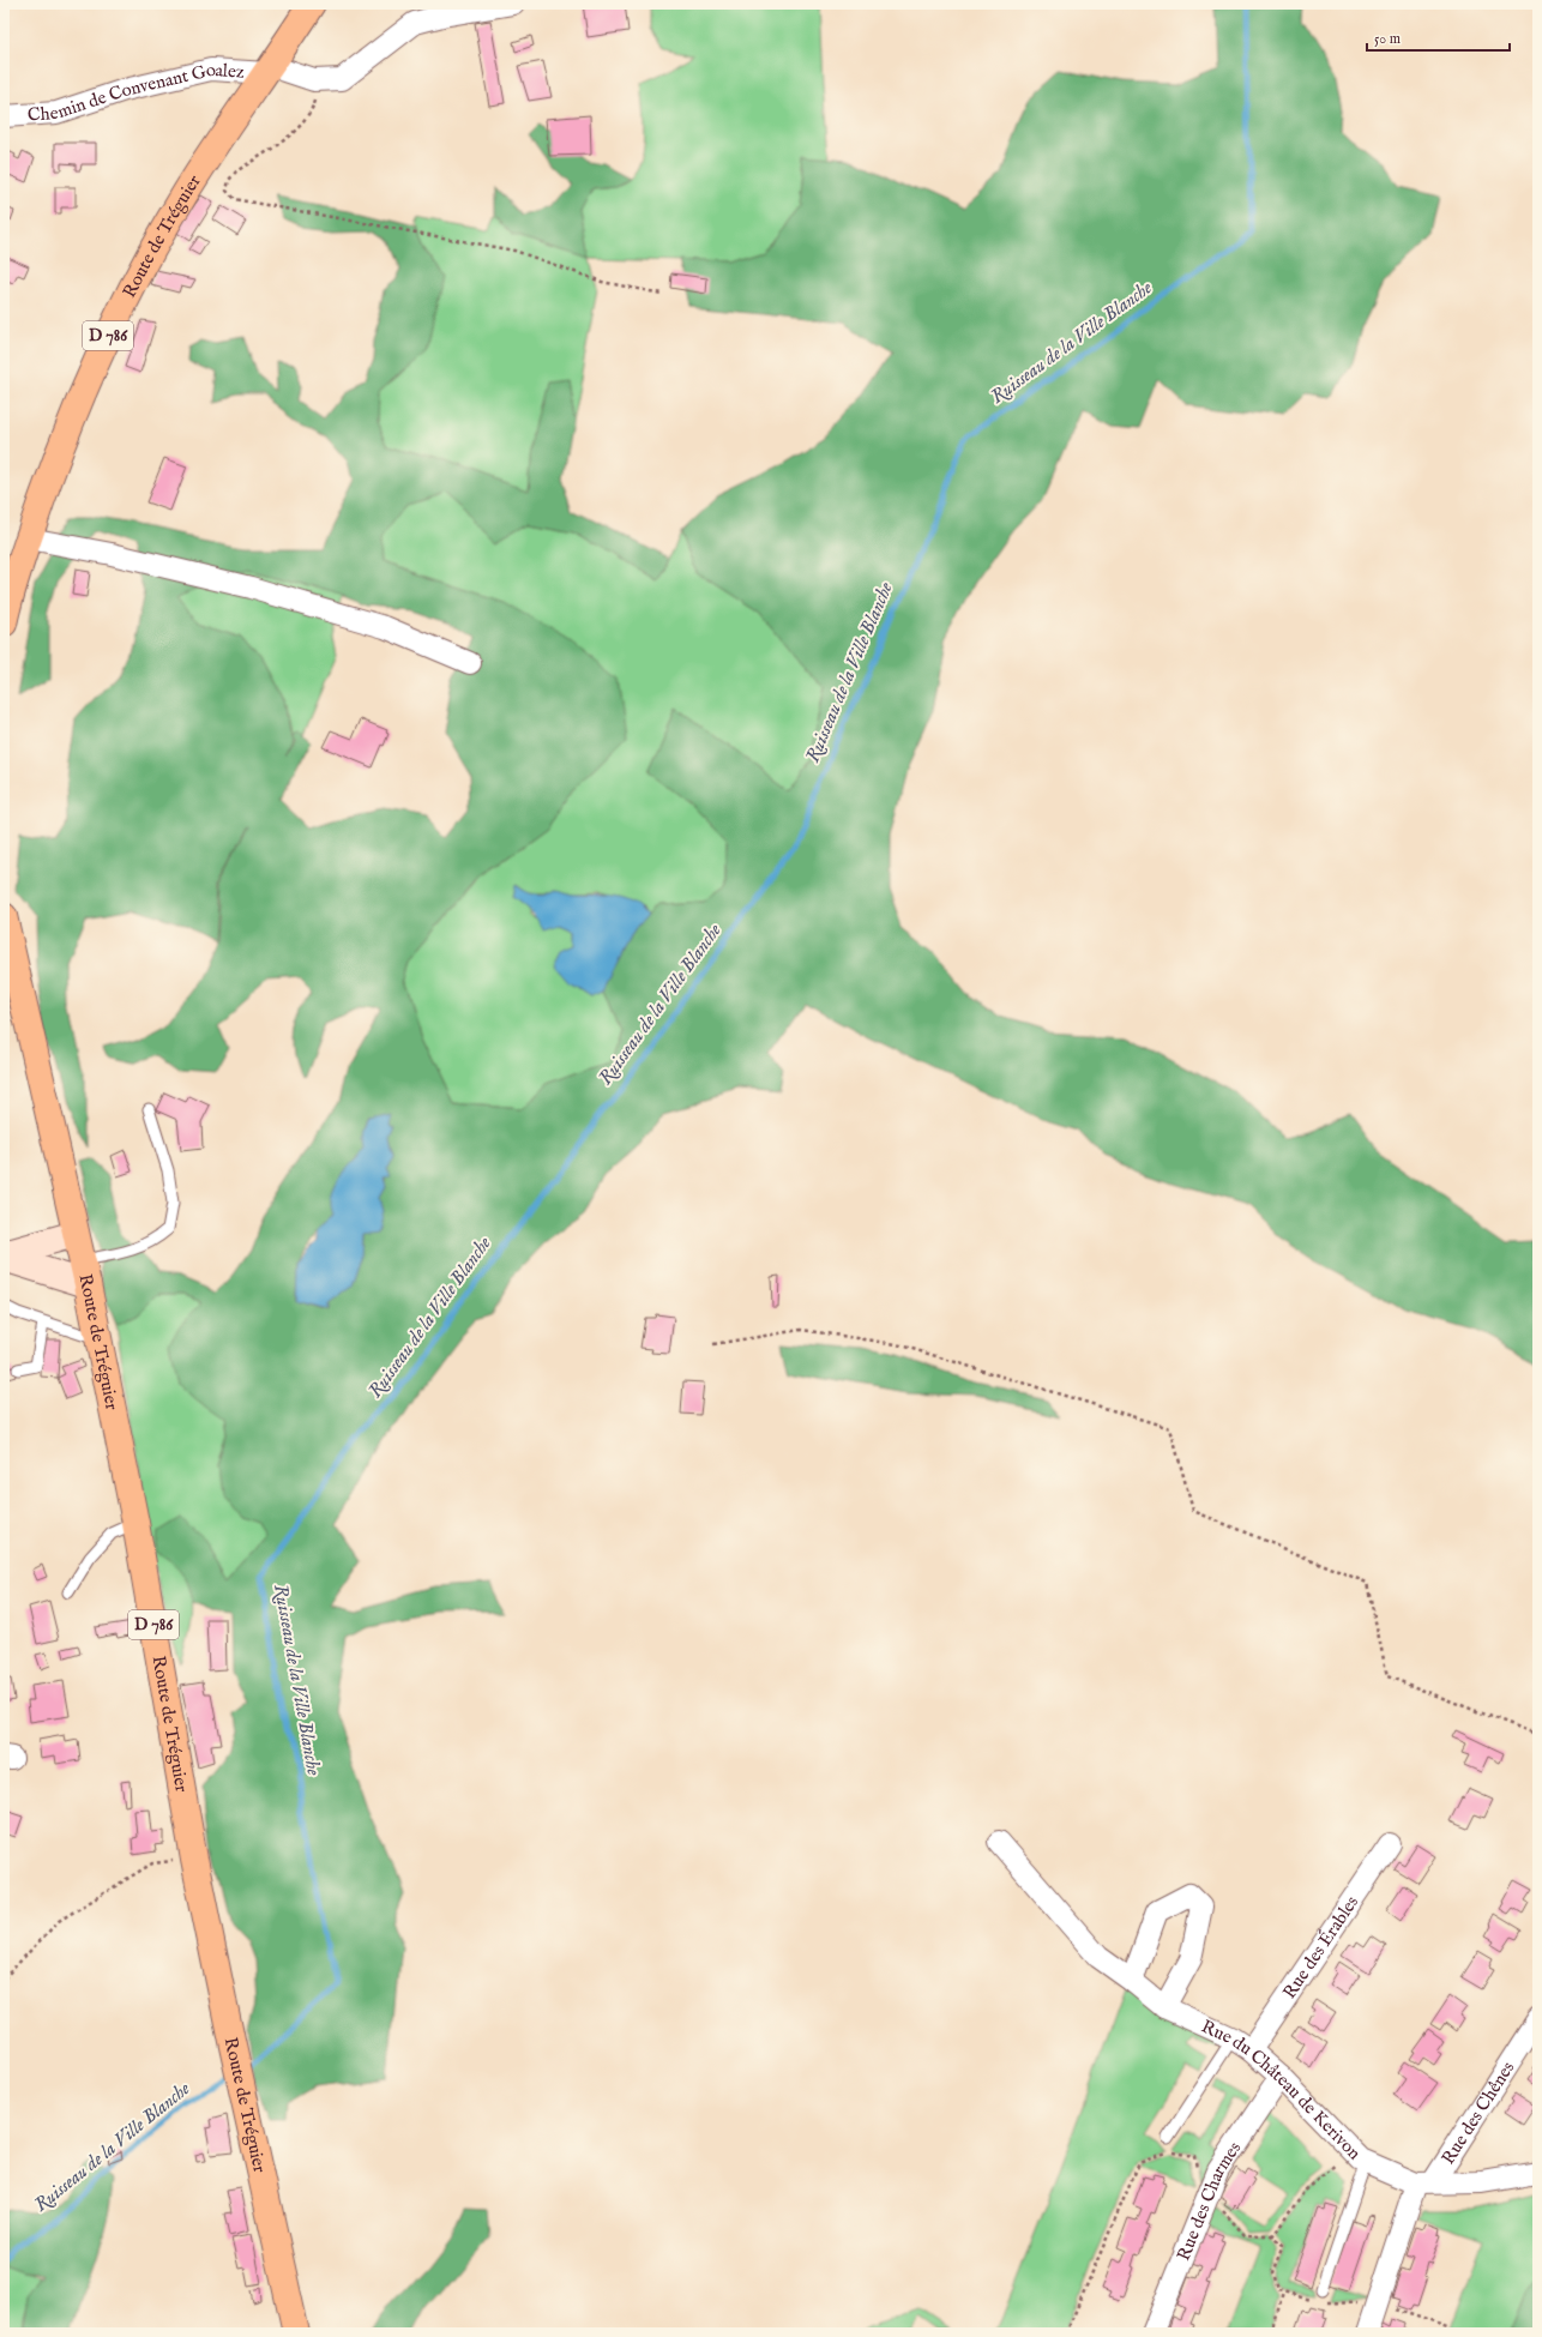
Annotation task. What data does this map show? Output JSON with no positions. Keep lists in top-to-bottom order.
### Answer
{
  "streets": {
    "main road": ["Route de Tréguier", "D 786"],
    "street": [
      "Chemin de Convenant Goalez",
      "Rue des Érables",
      "Rue du Château de Kerivon",
      "Rue des Chênes",
      "Rue des Charmes"
    ]
  },
  "crossings": [
    ["Chemin de Convenant Goalez", "Route de Tréguier"],
    ["Rue des Érables", "Rue du Château de Kerivon"],
    ["Rue du Château de Kerivon", "Rue des Chênes"],
    ["Rue du Château de Kerivon", "Rue des Charmes"]
  ],
  "water": ["Ruisseau de la Ville Blanche"],
  "scale_bar": "50 m"
}
